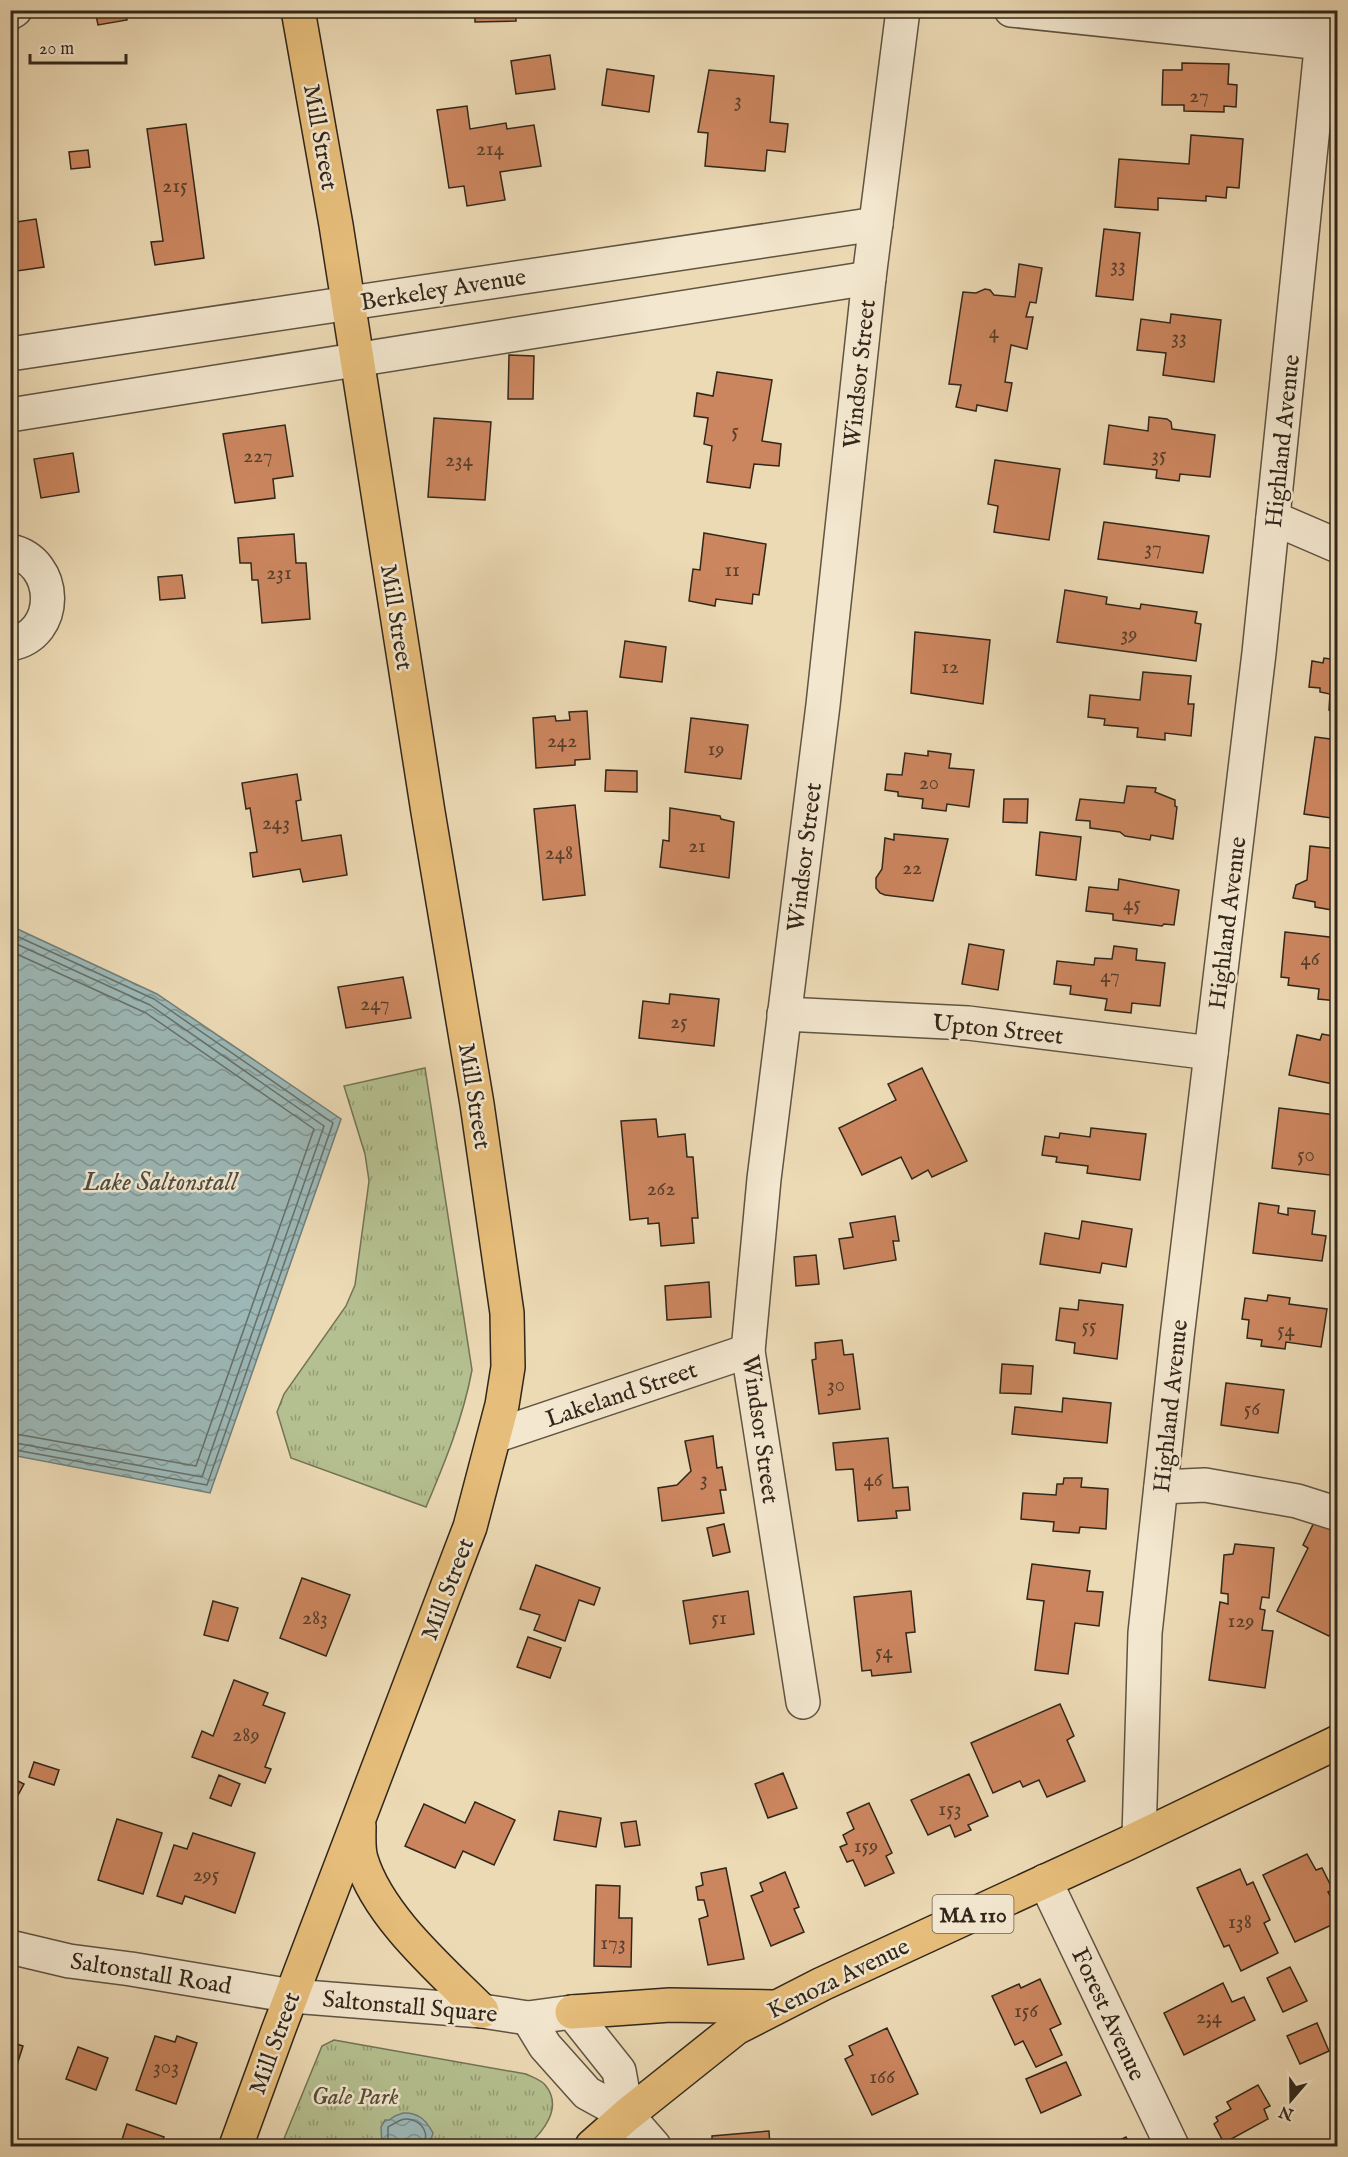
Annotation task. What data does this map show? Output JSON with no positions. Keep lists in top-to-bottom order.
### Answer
{
  "streets": {
    "main road": ["Mill Street", "MA 110", "Kenoza Avenue"],
    "street": [
      "Berkeley Avenue",
      "Windsor Street",
      "Highland Avenue",
      "Upton Street",
      "Lakeland Street",
      "Saltonstall Road",
      "Saltonstall Square",
      "Forest Avenue"
    ]
  },
  "crossings": [
    ["Mill Street", "Berkeley Avenue"],
    ["Mill Street", "Lakeland Street"],
    ["Mill Street", "Saltonstall Road"],
    ["Mill Street", "Saltonstall Square"],
    ["Berkeley Avenue", "Windsor Street"],
    ["Windsor Street", "Upton Street"],
    ["Windsor Street", "Lakeland Street"],
    ["Highland Avenue", "Upton Street"],
    ["Highland Avenue", "Kenoza Avenue"],
    ["Saltonstall Road", "Saltonstall Square"],
    ["Kenoza Avenue", "Saltonstall Square"],
    ["Kenoza Avenue", "Forest Avenue"]
  ],
  "water": ["Lake Saltonstall"],
  "parks": ["Gale Park"],
  "house_numbers": [
    "27",
    "3",
    "214",
    "215",
    "33",
    "4",
    "33",
    "5",
    "35",
    "227",
    "234",
    "37",
    "11",
    "231",
    "39",
    "12",
    "242",
    "19",
    "20",
    "243",
    "21",
    "248",
    "22",
    "45",
    "46",
    "47",
    "247",
    "25",
    "50",
    "262",
    "55",
    "54",
    "30",
    "56",
    "3",
    "46",
    "283",
    "51",
    "129",
    "54",
    "289",
    "153",
    "159",
    "295",
    "138",
    "173",
    "156",
    "2;4",
    "303",
    "166"
  ],
  "scale_bar": "20 m",
  "north": "bottom"
}
